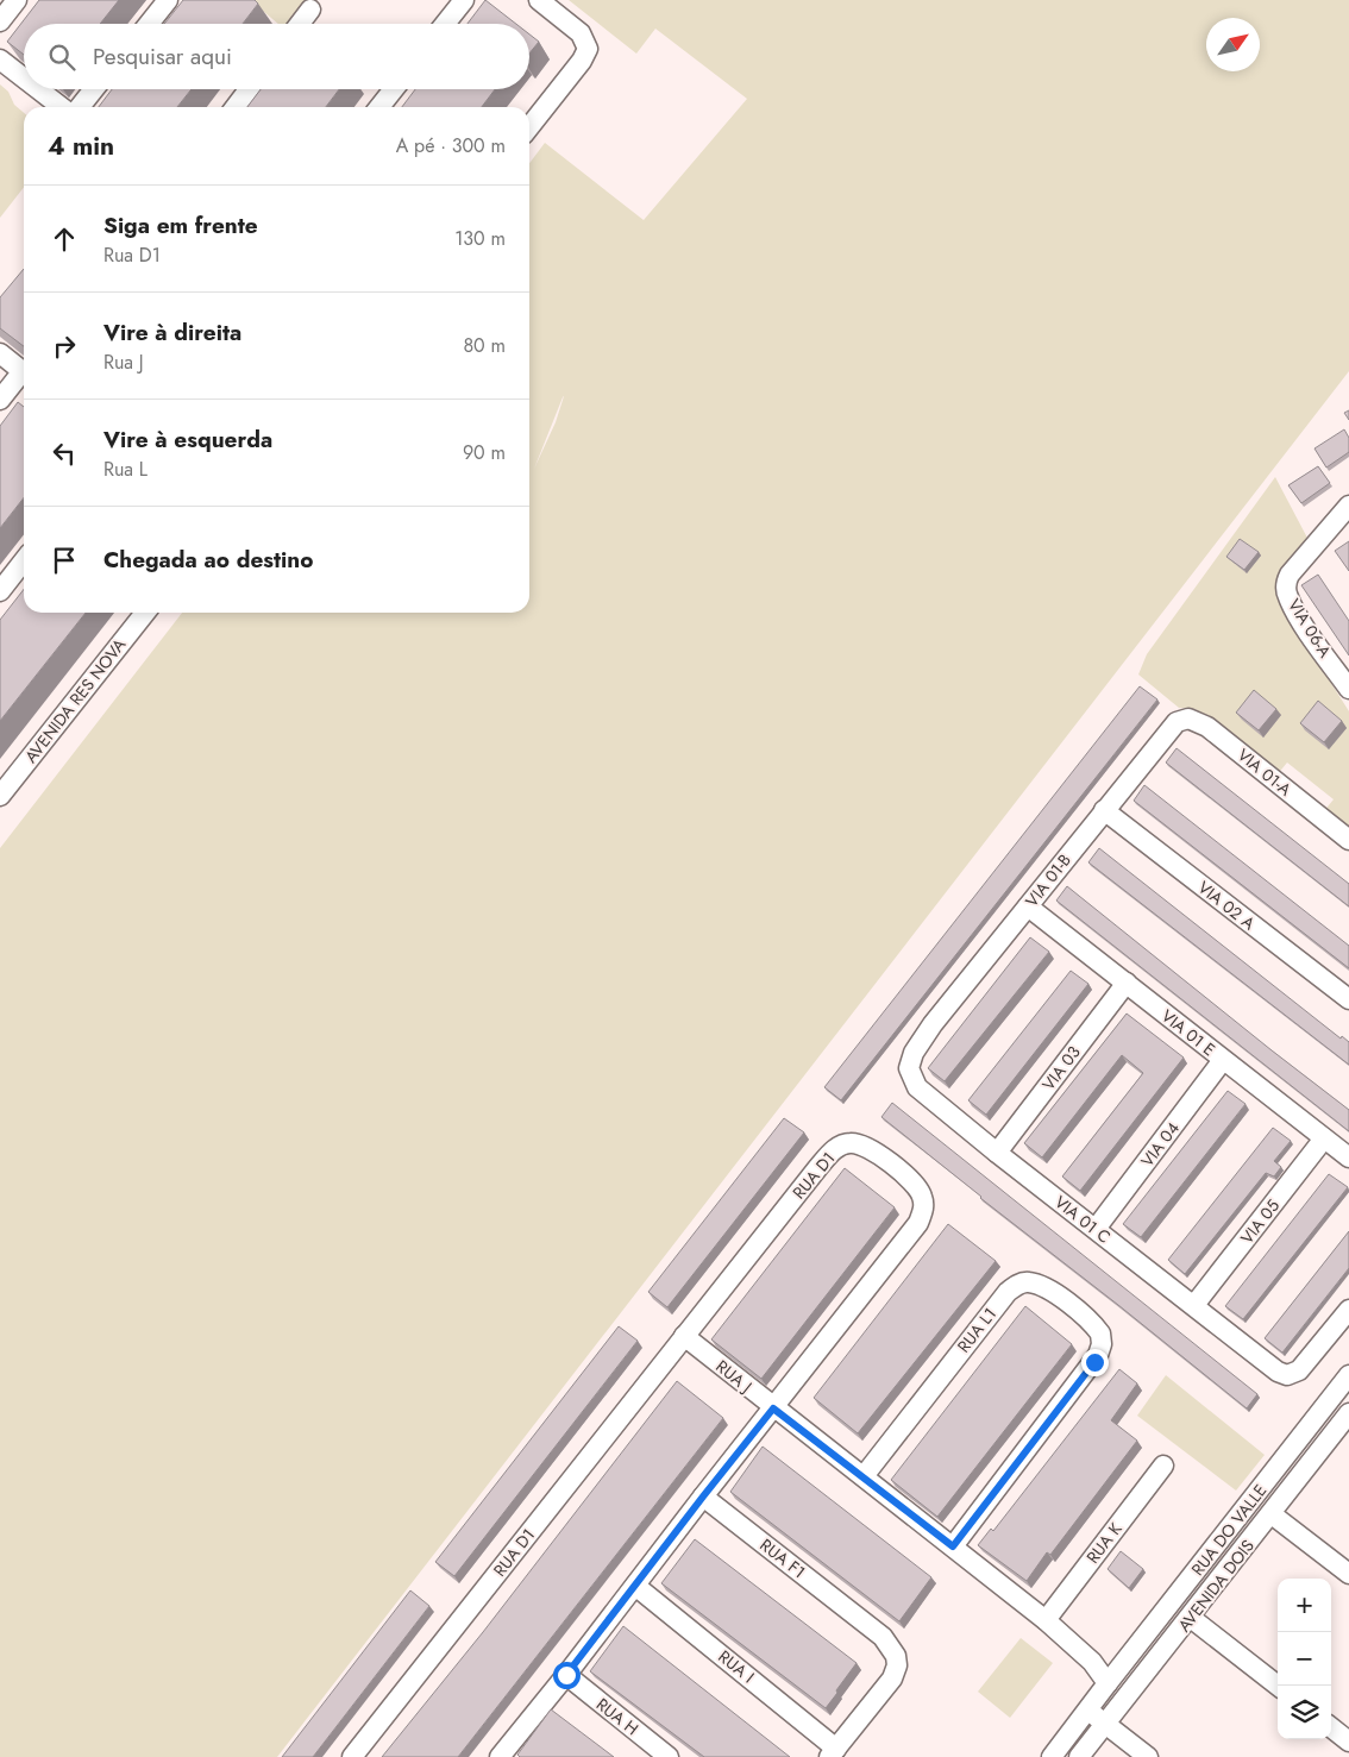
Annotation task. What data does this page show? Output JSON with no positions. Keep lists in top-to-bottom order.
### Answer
{
  "streets": {
    "street": [
      "VIA 06-A",
      "AVENIDA RES NOVA",
      "VIA 01-A",
      "VIA 01-B",
      "VIA 02 A",
      "VIA 01 E",
      "VIA 03",
      "VIA 04",
      "RUA D1",
      "VIA 01 C",
      "VIA 05",
      "RUA L1",
      "RUA J",
      "RUA DO VALLE",
      "RUA K",
      "RUA F1",
      "AVENIDA DOIS",
      "RUA I",
      "RUA H"
    ]
  },
  "crossings": [
    ["VIA 01-A", "VIA 01-B"],
    ["VIA 01-B", "VIA 02 A"],
    ["VIA 01-B", "VIA 01 E"],
    ["VIA 01-B", "VIA 01 C"],
    ["VIA 01 E", "VIA 03"],
    ["VIA 01 E", "VIA 04"],
    ["VIA 01 E", "VIA 05"],
    ["VIA 03", "VIA 01 C"],
    ["VIA 04", "VIA 01 C"],
    ["RUA D1", "RUA J"],
    ["RUA D1", "RUA F1"],
    ["RUA D1", "RUA I"],
    ["RUA D1", "RUA H"],
    ["VIA 01 C", "VIA 05"],
    ["RUA L1", "RUA J"],
    ["RUA J", "RUA DO VALLE"],
    ["RUA J", "RUA K"],
    ["RUA F1", "RUA I"]
  ],
  "north": "top right",
  "page": {
    "search": "Pesquisar aqui",
    "heading": ["4 min", "A pé · 300 m"],
    "list": [
      ["Siga em frente", "Rua D1", "130 m"],
      ["Vire à direita", "Rua J", "80 m"],
      ["Vire à esquerda", "Rua L", "90 m"],
      "Chegada ao destino"
    ],
    "map_buttons": ["+", "−"]
  }
}
